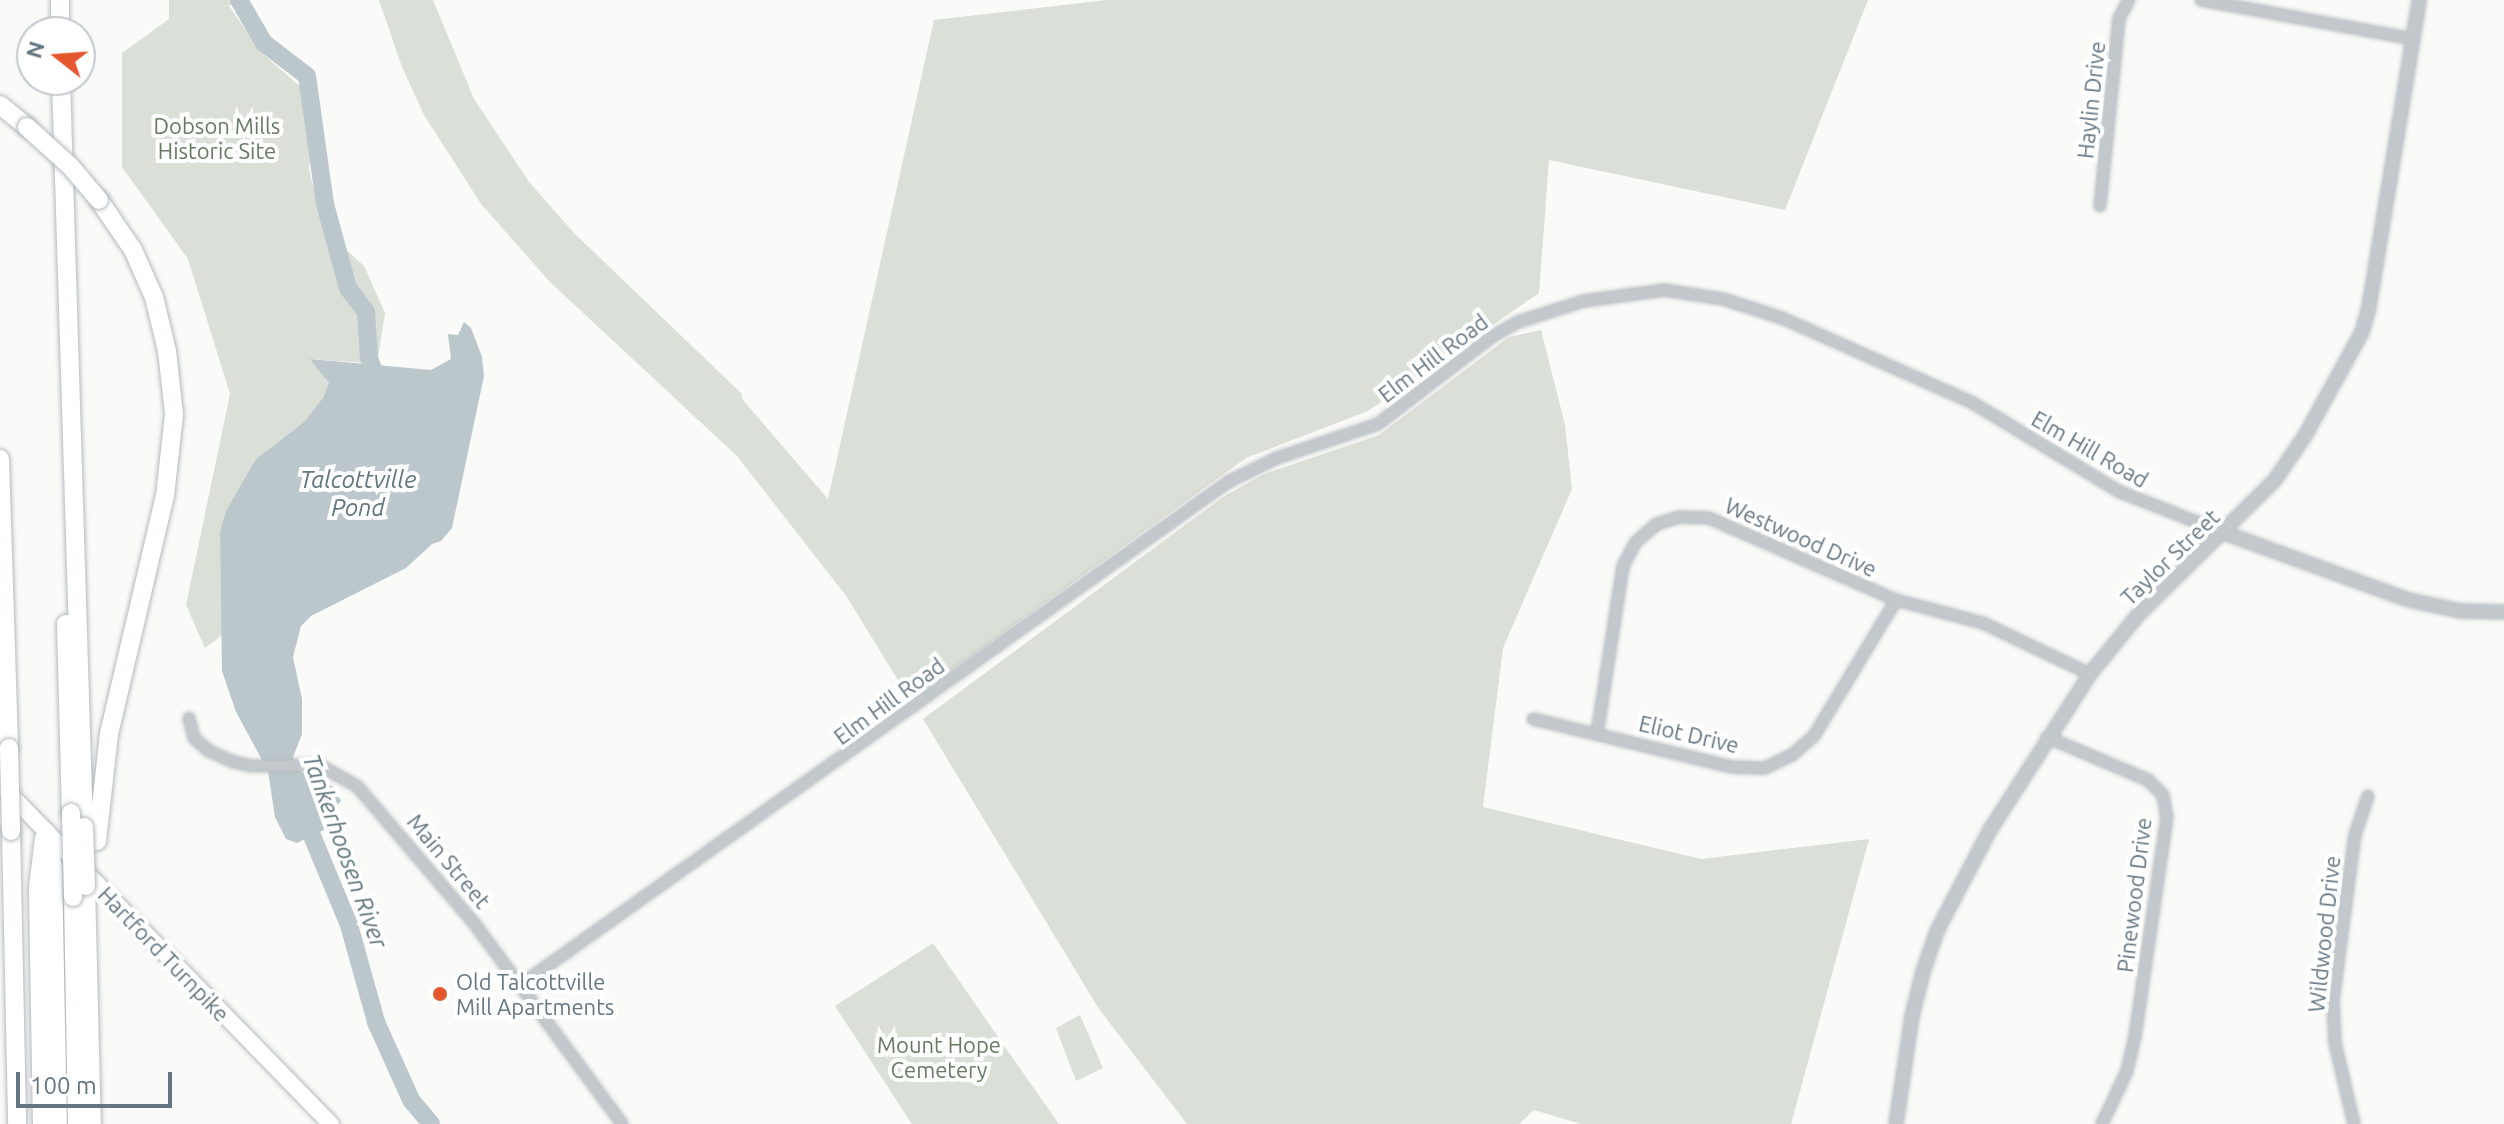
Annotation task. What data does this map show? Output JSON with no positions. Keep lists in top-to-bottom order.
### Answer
{
  "streets": {
    "main road": ["Hartford Turnpike"],
    "street": [
      "Haylin Drive",
      "Elm Hill Road",
      "Westwood Drive",
      "Taylor Street",
      "Eliot Drive",
      "Main Street",
      "Pinewood Drive",
      "Wildwood Drive"
    ]
  },
  "crossings": [
    ["Elm Hill Road", "Taylor Street"],
    ["Elm Hill Road", "Main Street"],
    ["Westwood Drive", "Taylor Street"],
    ["Westwood Drive", "Eliot Drive"],
    ["Taylor Street", "Pinewood Drive"]
  ],
  "water": ["Talcottville Pond", "Tankerhoosen River"],
  "parks": ["Dobson Mills Historic Site", "Mount Hope Cemetery"],
  "places": ["Old Talcottville Mill Apartments"],
  "scale_bar": "100 m",
  "north": "left"
}
